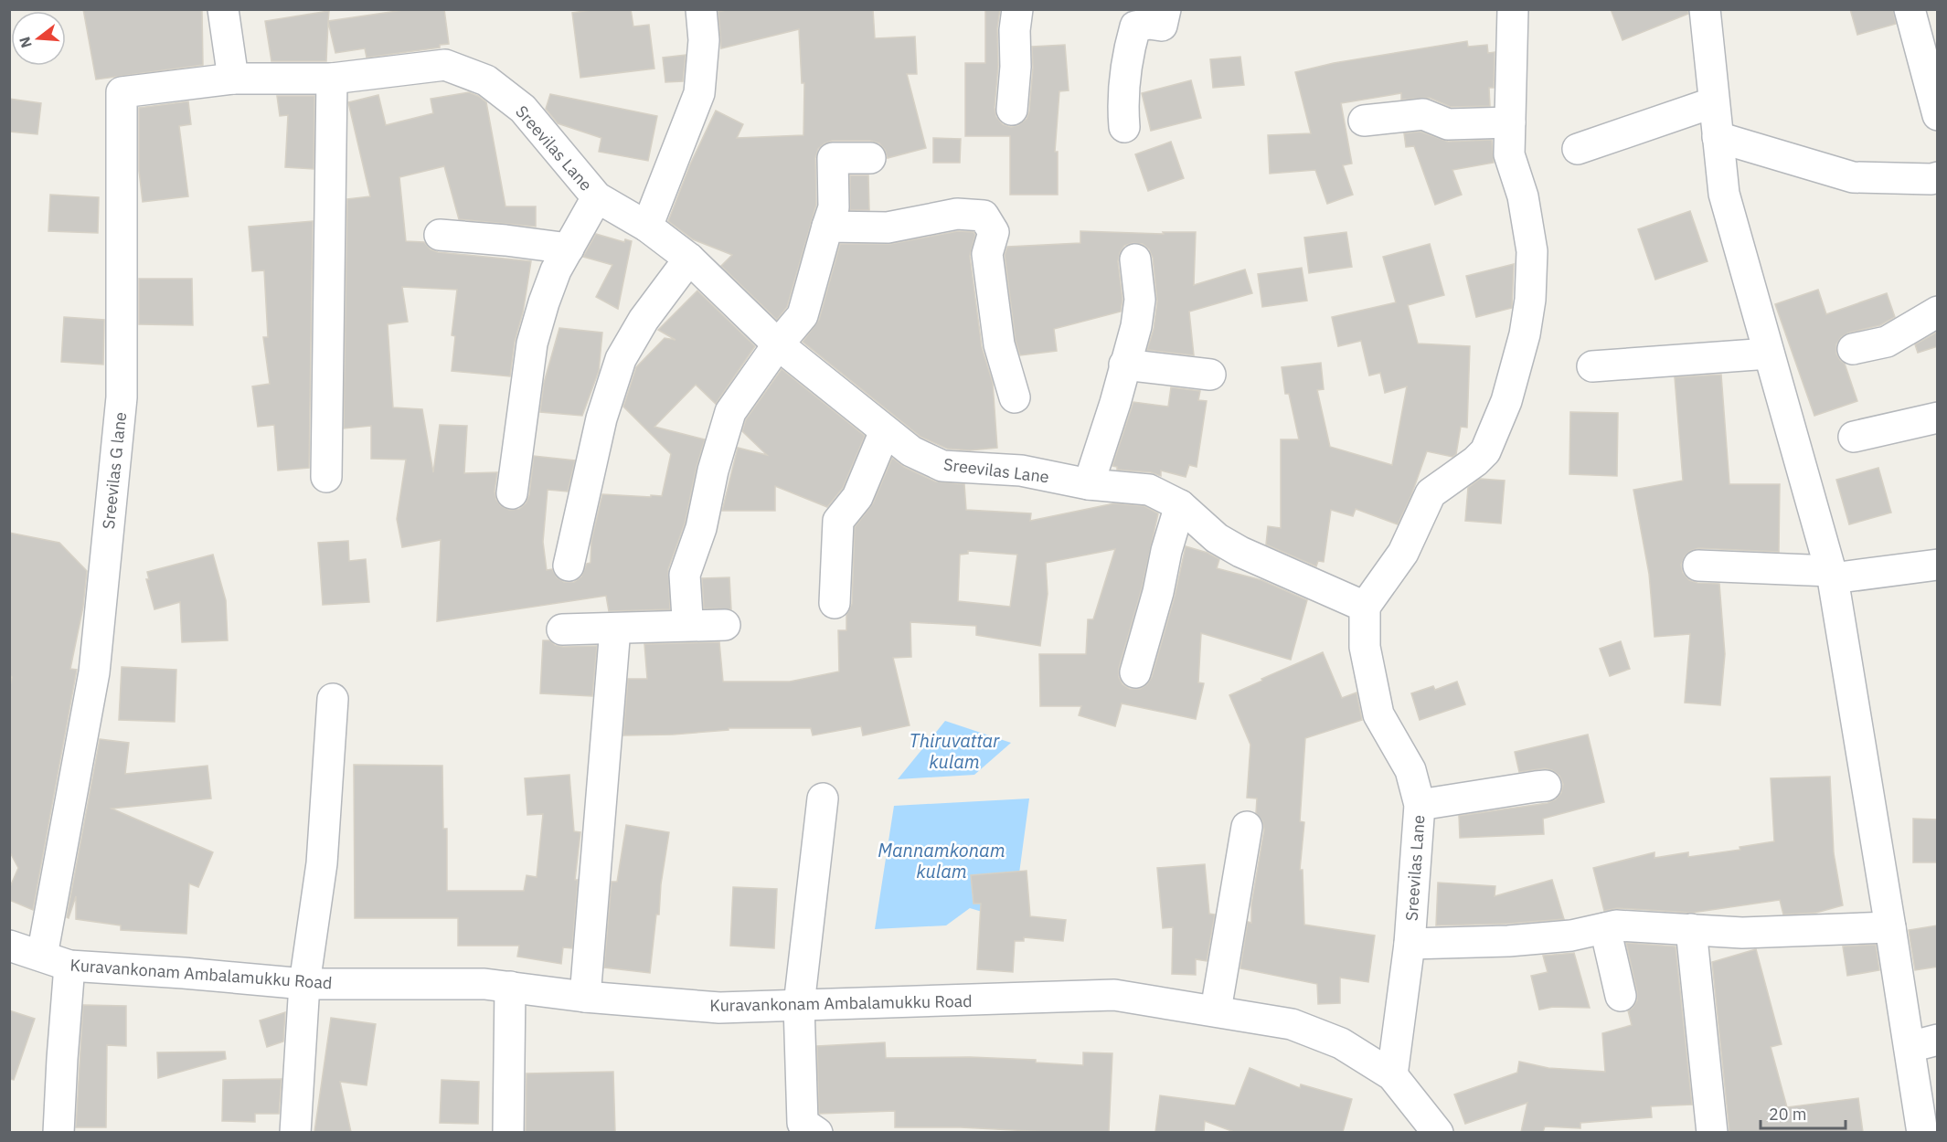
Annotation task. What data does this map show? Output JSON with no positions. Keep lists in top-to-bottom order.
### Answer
{
  "streets": {
    "street": ["Sreevilas Lane", "Sreevilas G lane", "Kuravankonam Ambalamukku Road"]
  },
  "crossings": [
    ["Sreevilas Lane", "Sreevilas G lane"],
    ["Sreevilas Lane", "Kuravankonam Ambalamukku Road"],
    ["Sreevilas G lane", "Kuravankonam Ambalamukku Road"]
  ],
  "water": ["Thiruvattar kulam", "Mannamkonam kulam"],
  "scale_bar": "20 m",
  "north": "left"
}
